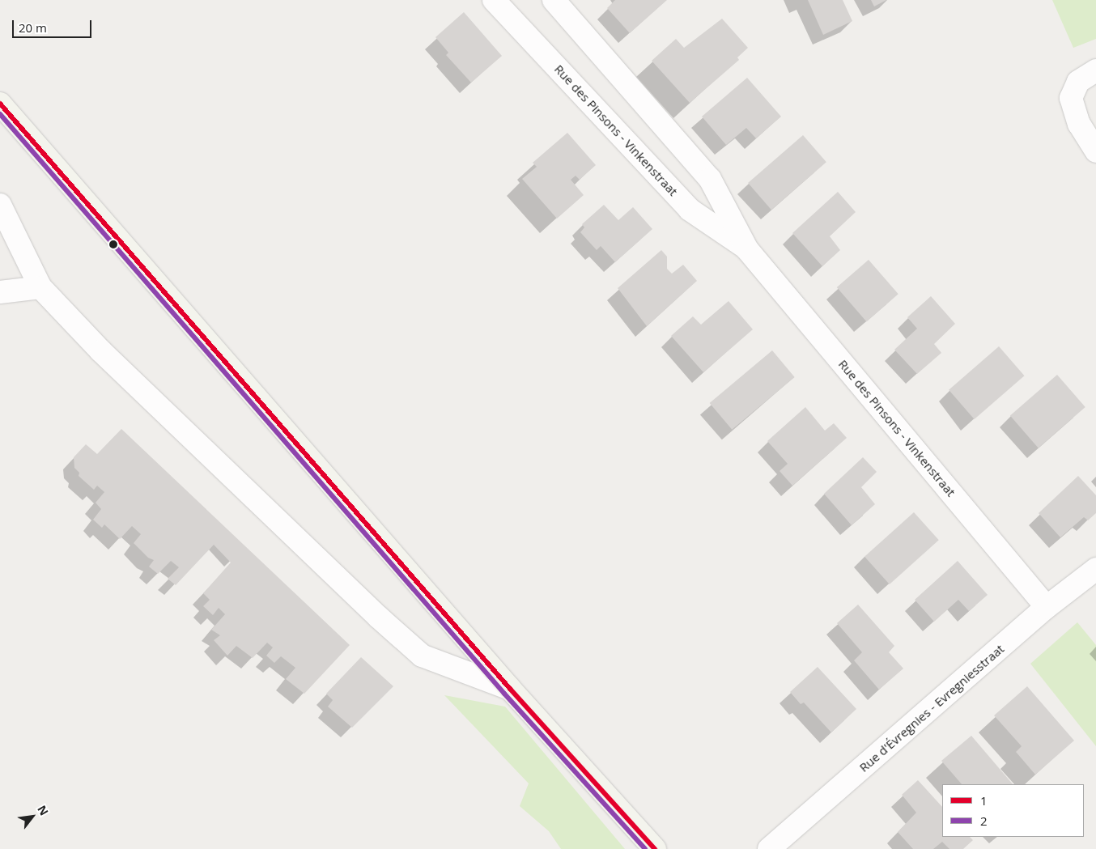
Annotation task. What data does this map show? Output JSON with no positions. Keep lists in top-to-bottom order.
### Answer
{
  "streets": {
    "street": ["Rue des Pinsons - Vinkenstraat", "Rue d'Évregnies - Evregniesstraat"]
  },
  "crossings": [
    ["Rue des Pinsons - Vinkenstraat", "Rue d'Évregnies - Evregniesstraat"]
  ],
  "lines": ["transit line 1", "transit line 2"],
  "legend": ["1", "2"],
  "scale_bar": "20 m",
  "north": "top right"
}
